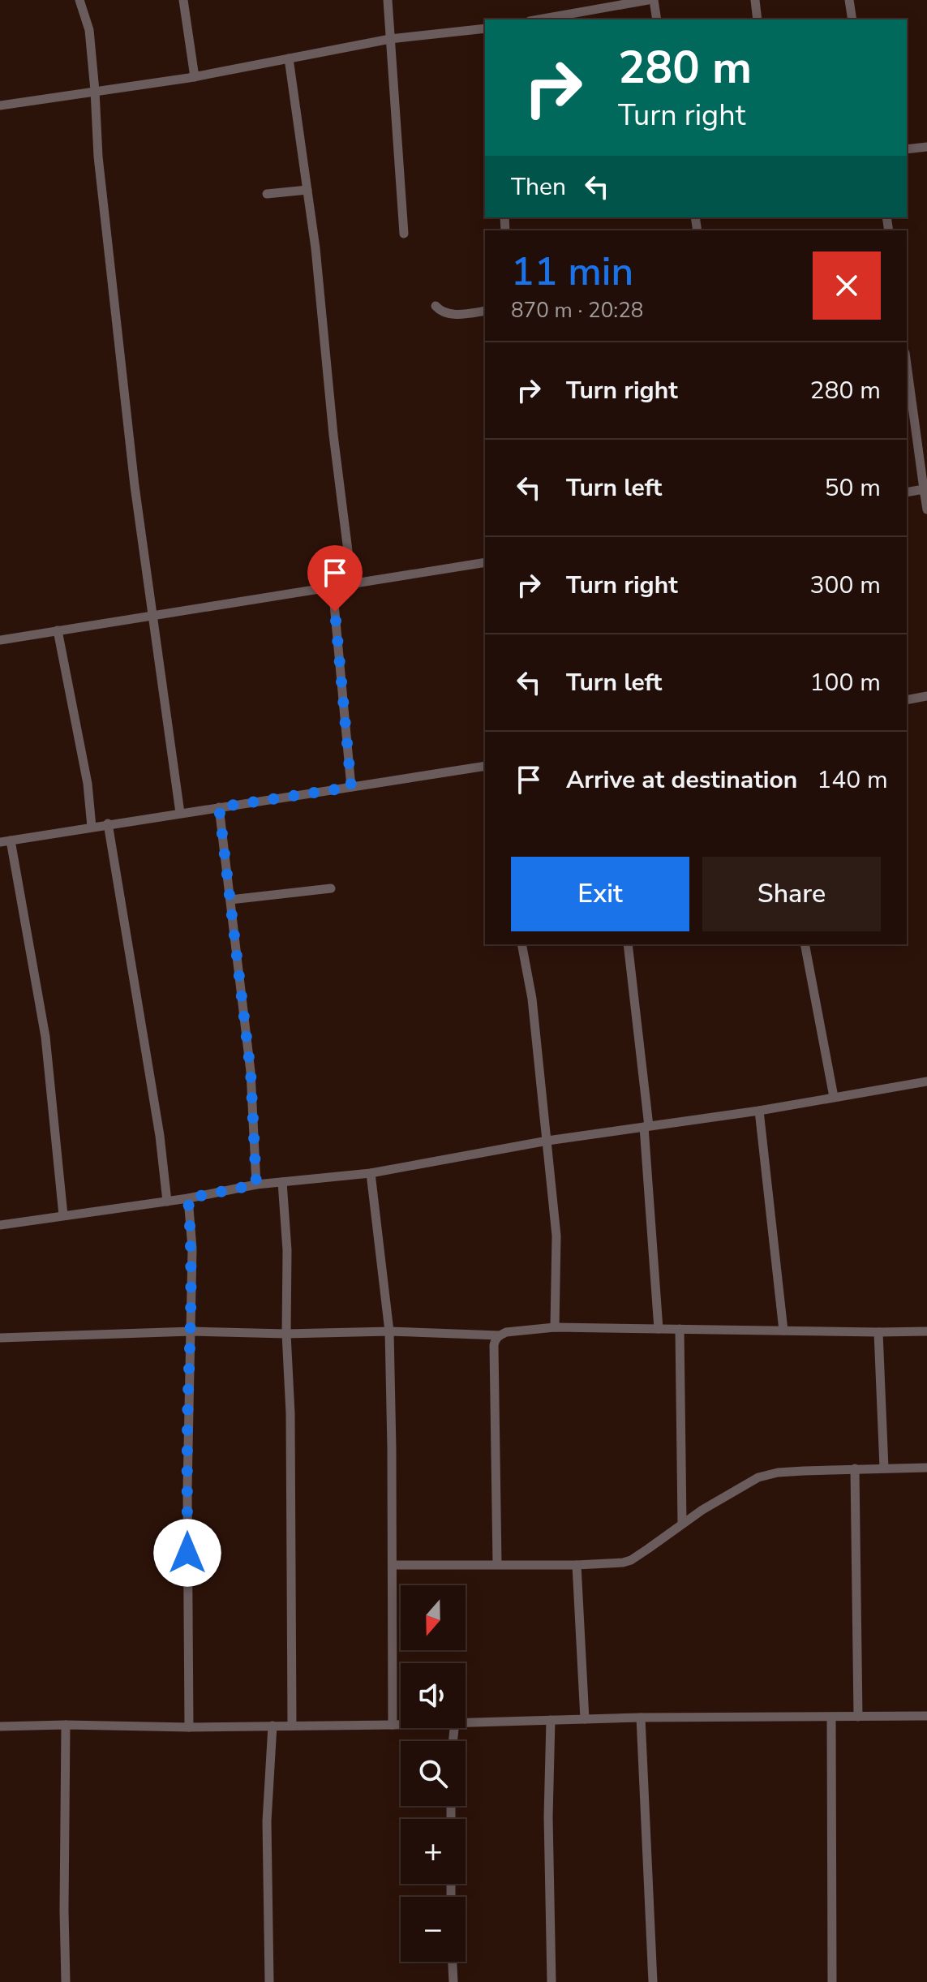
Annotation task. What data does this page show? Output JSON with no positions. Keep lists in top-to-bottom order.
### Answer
{
  "north": "bottom",
  "page": {
    "turn": ["280 m", "Turn right"],
    "then": "Then",
    "heading": ["11 min", "870 m · 20:28"],
    "list": [
      {
        "name": "Turn right",
        "value": "280 m"
      },
      {
        "name": "Turn left",
        "value": "50 m"
      },
      {
        "name": "Turn right",
        "value": "300 m"
      },
      {
        "name": "Turn left",
        "value": "100 m"
      },
      {
        "name": "Arrive at destination",
        "value": "140 m"
      }
    ],
    "buttons": ["Exit", "Share"],
    "map_buttons": ["+", "−"]
  }
}
